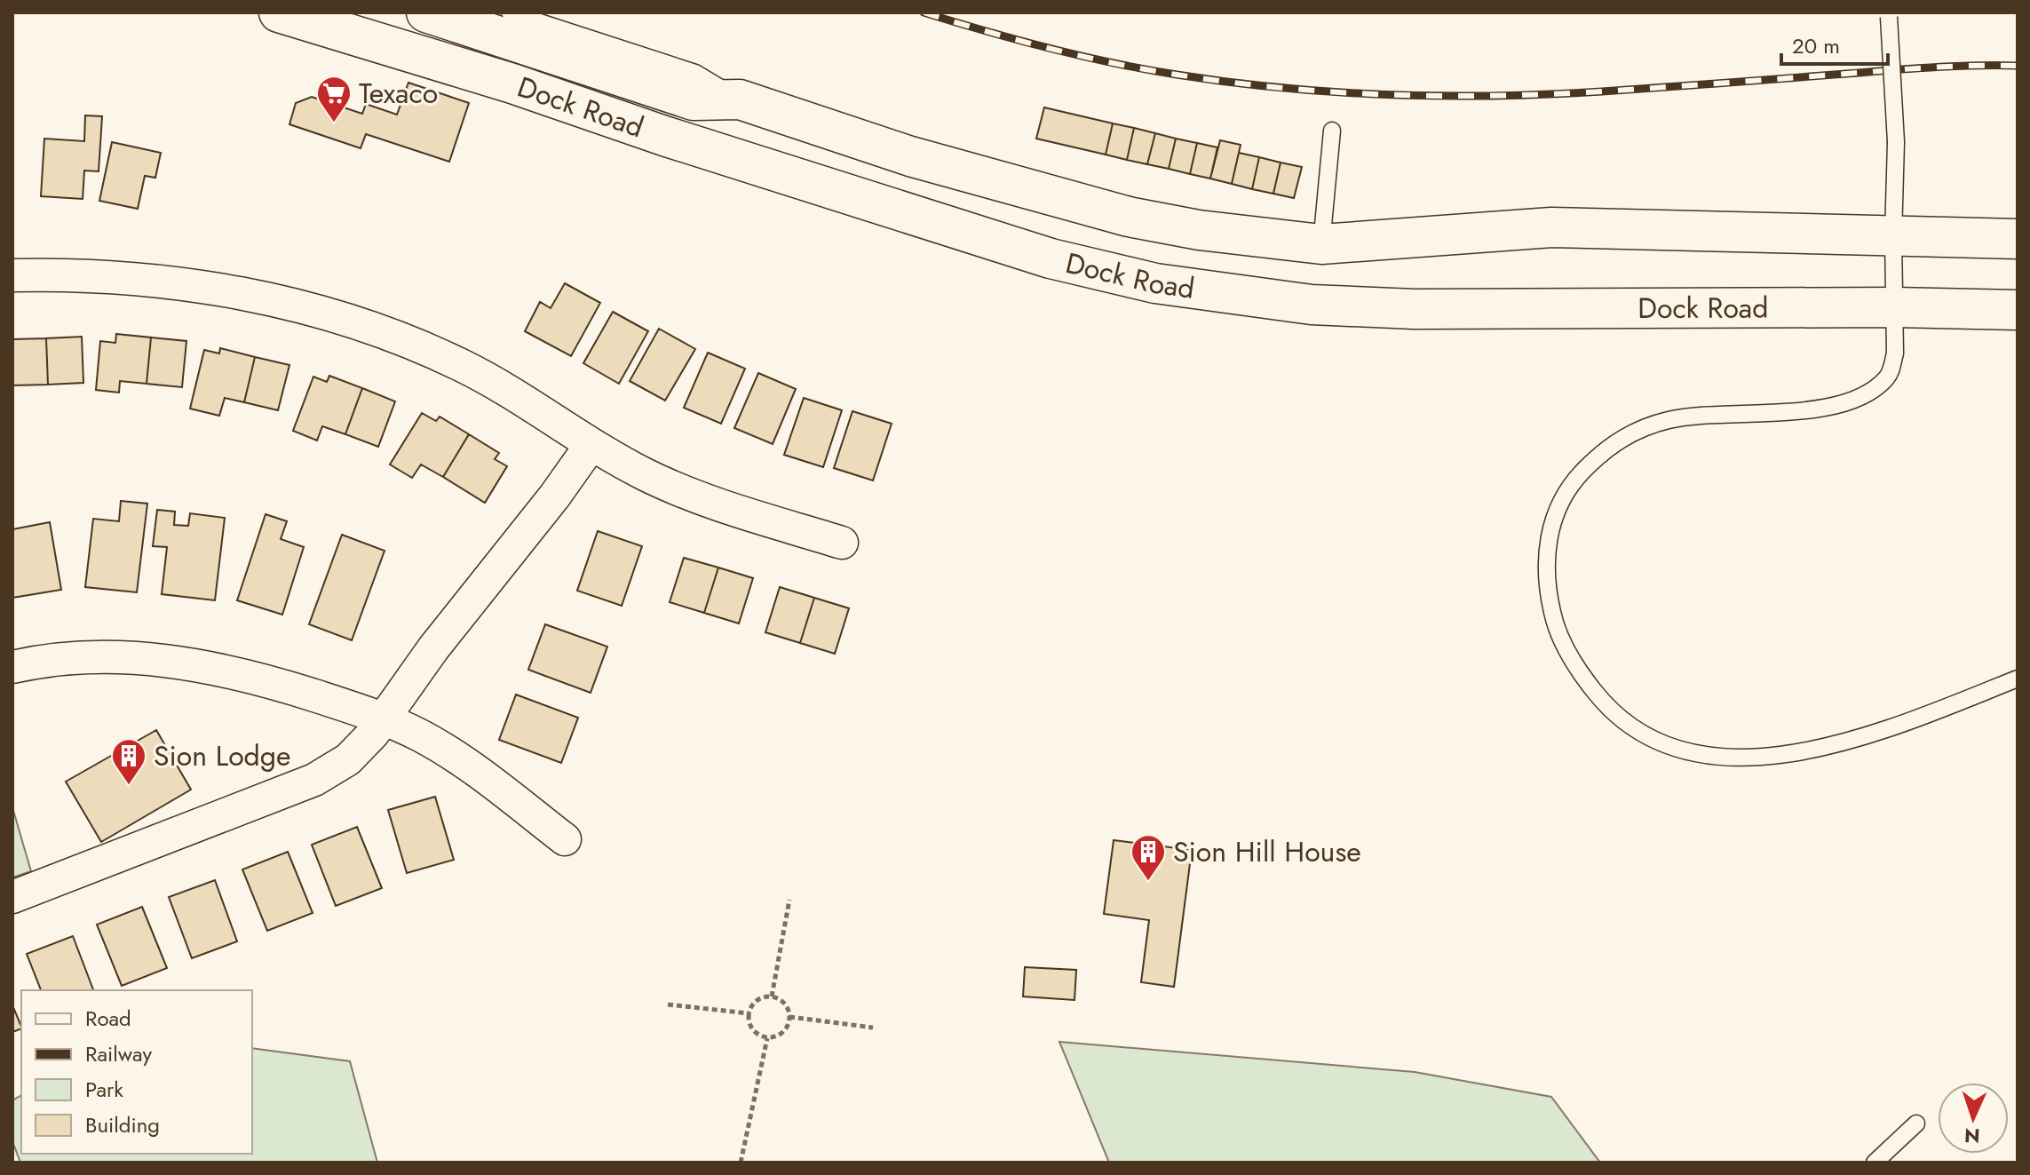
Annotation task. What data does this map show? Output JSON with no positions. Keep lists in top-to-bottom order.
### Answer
{
  "streets": {
    "main road": ["Dock Road"]
  },
  "places": {
    "supermarket": ["Texaco"],
    "building": ["Sion Lodge", "Sion Hill House"]
  },
  "legend": [
    "Road",
    "Railway",
    "Park",
    "Building"
  ],
  "scale_bar": "20 m",
  "north": "bottom"
}
